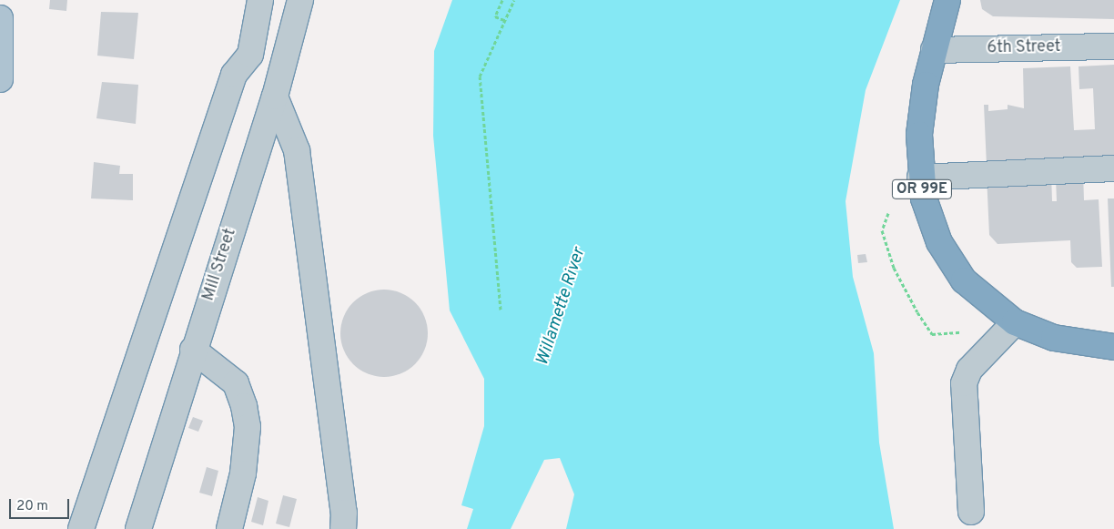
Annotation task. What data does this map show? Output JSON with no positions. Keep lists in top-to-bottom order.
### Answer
{
  "streets": {
    "highway": ["OR 99E"],
    "street": ["6th Street", "Mill Street"]
  },
  "crossings": [
    ["6th Street", "OR 99E"]
  ],
  "water": ["Willamette River"],
  "scale_bar": "20 m"
}
